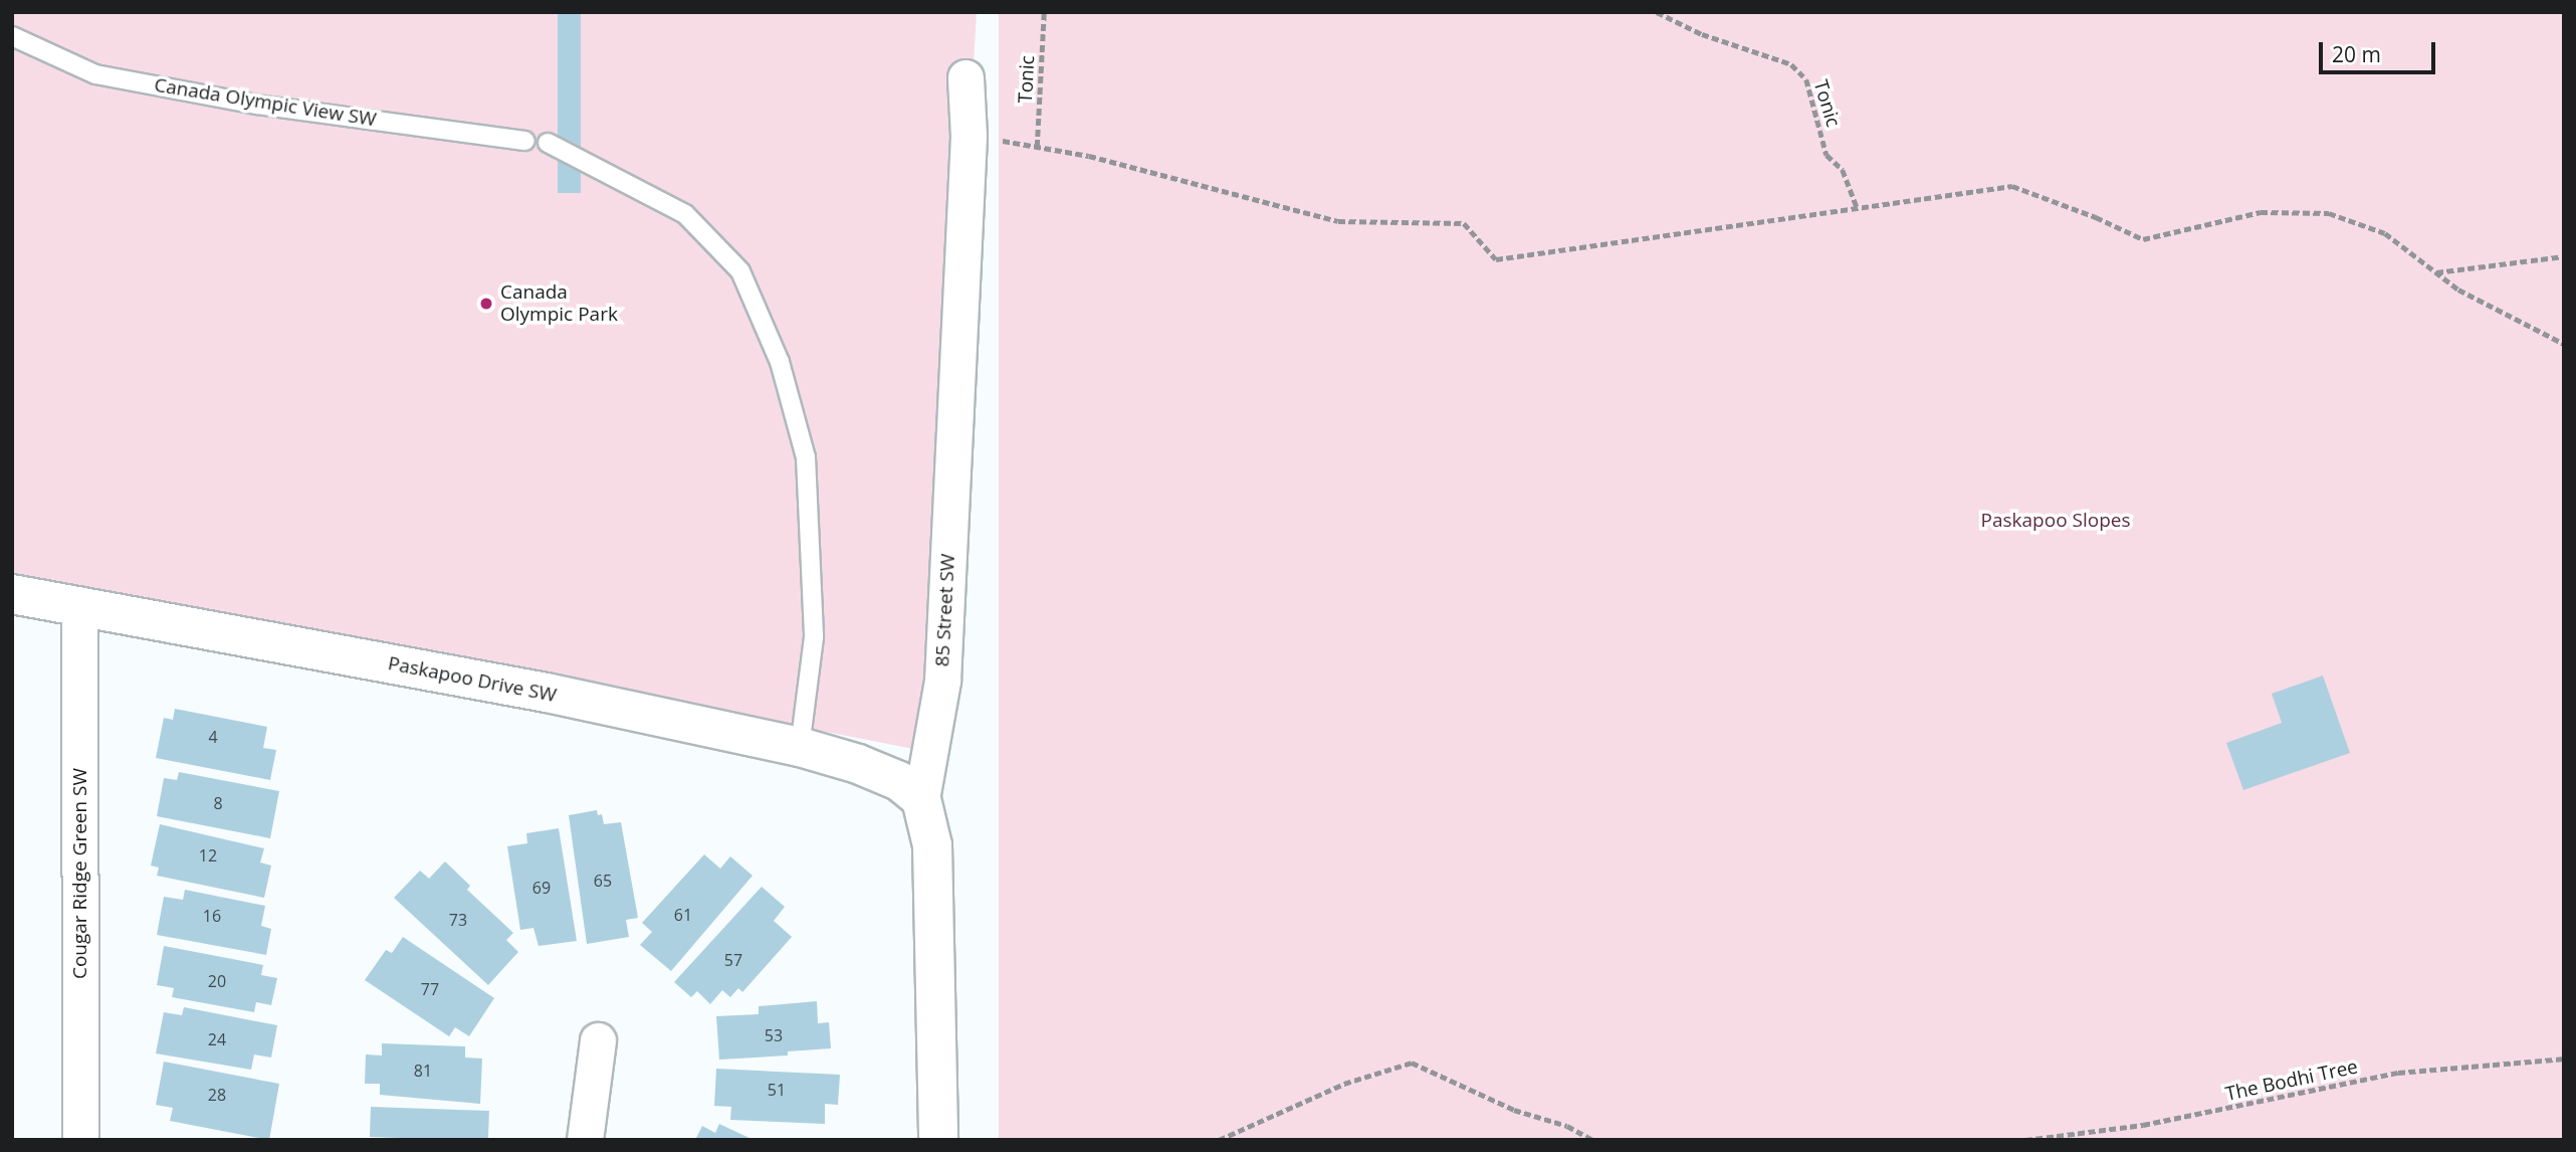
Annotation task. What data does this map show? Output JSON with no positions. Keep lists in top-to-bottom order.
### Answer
{
  "streets": {
    "street": ["85 Street SW", "Paskapoo Drive SW", "Cougar Ridge Green SW"],
    "lane": ["Canada Olympic View SW"],
    "path": ["Tonic", "The Bodhi Tree"]
  },
  "crossings": [
    ["85 Street SW", "Paskapoo Drive SW"],
    ["Paskapoo Drive SW", "Cougar Ridge Green SW"]
  ],
  "parks": ["Paskapoo Slopes"],
  "places": ["Canada Olympic Park"],
  "house_numbers": [
    "4",
    "8",
    "12",
    "65",
    "69",
    "61",
    "16",
    "73",
    "57",
    "20",
    "77",
    "53",
    "24",
    "81",
    "51",
    "28"
  ],
  "scale_bar": "20 m"
}
